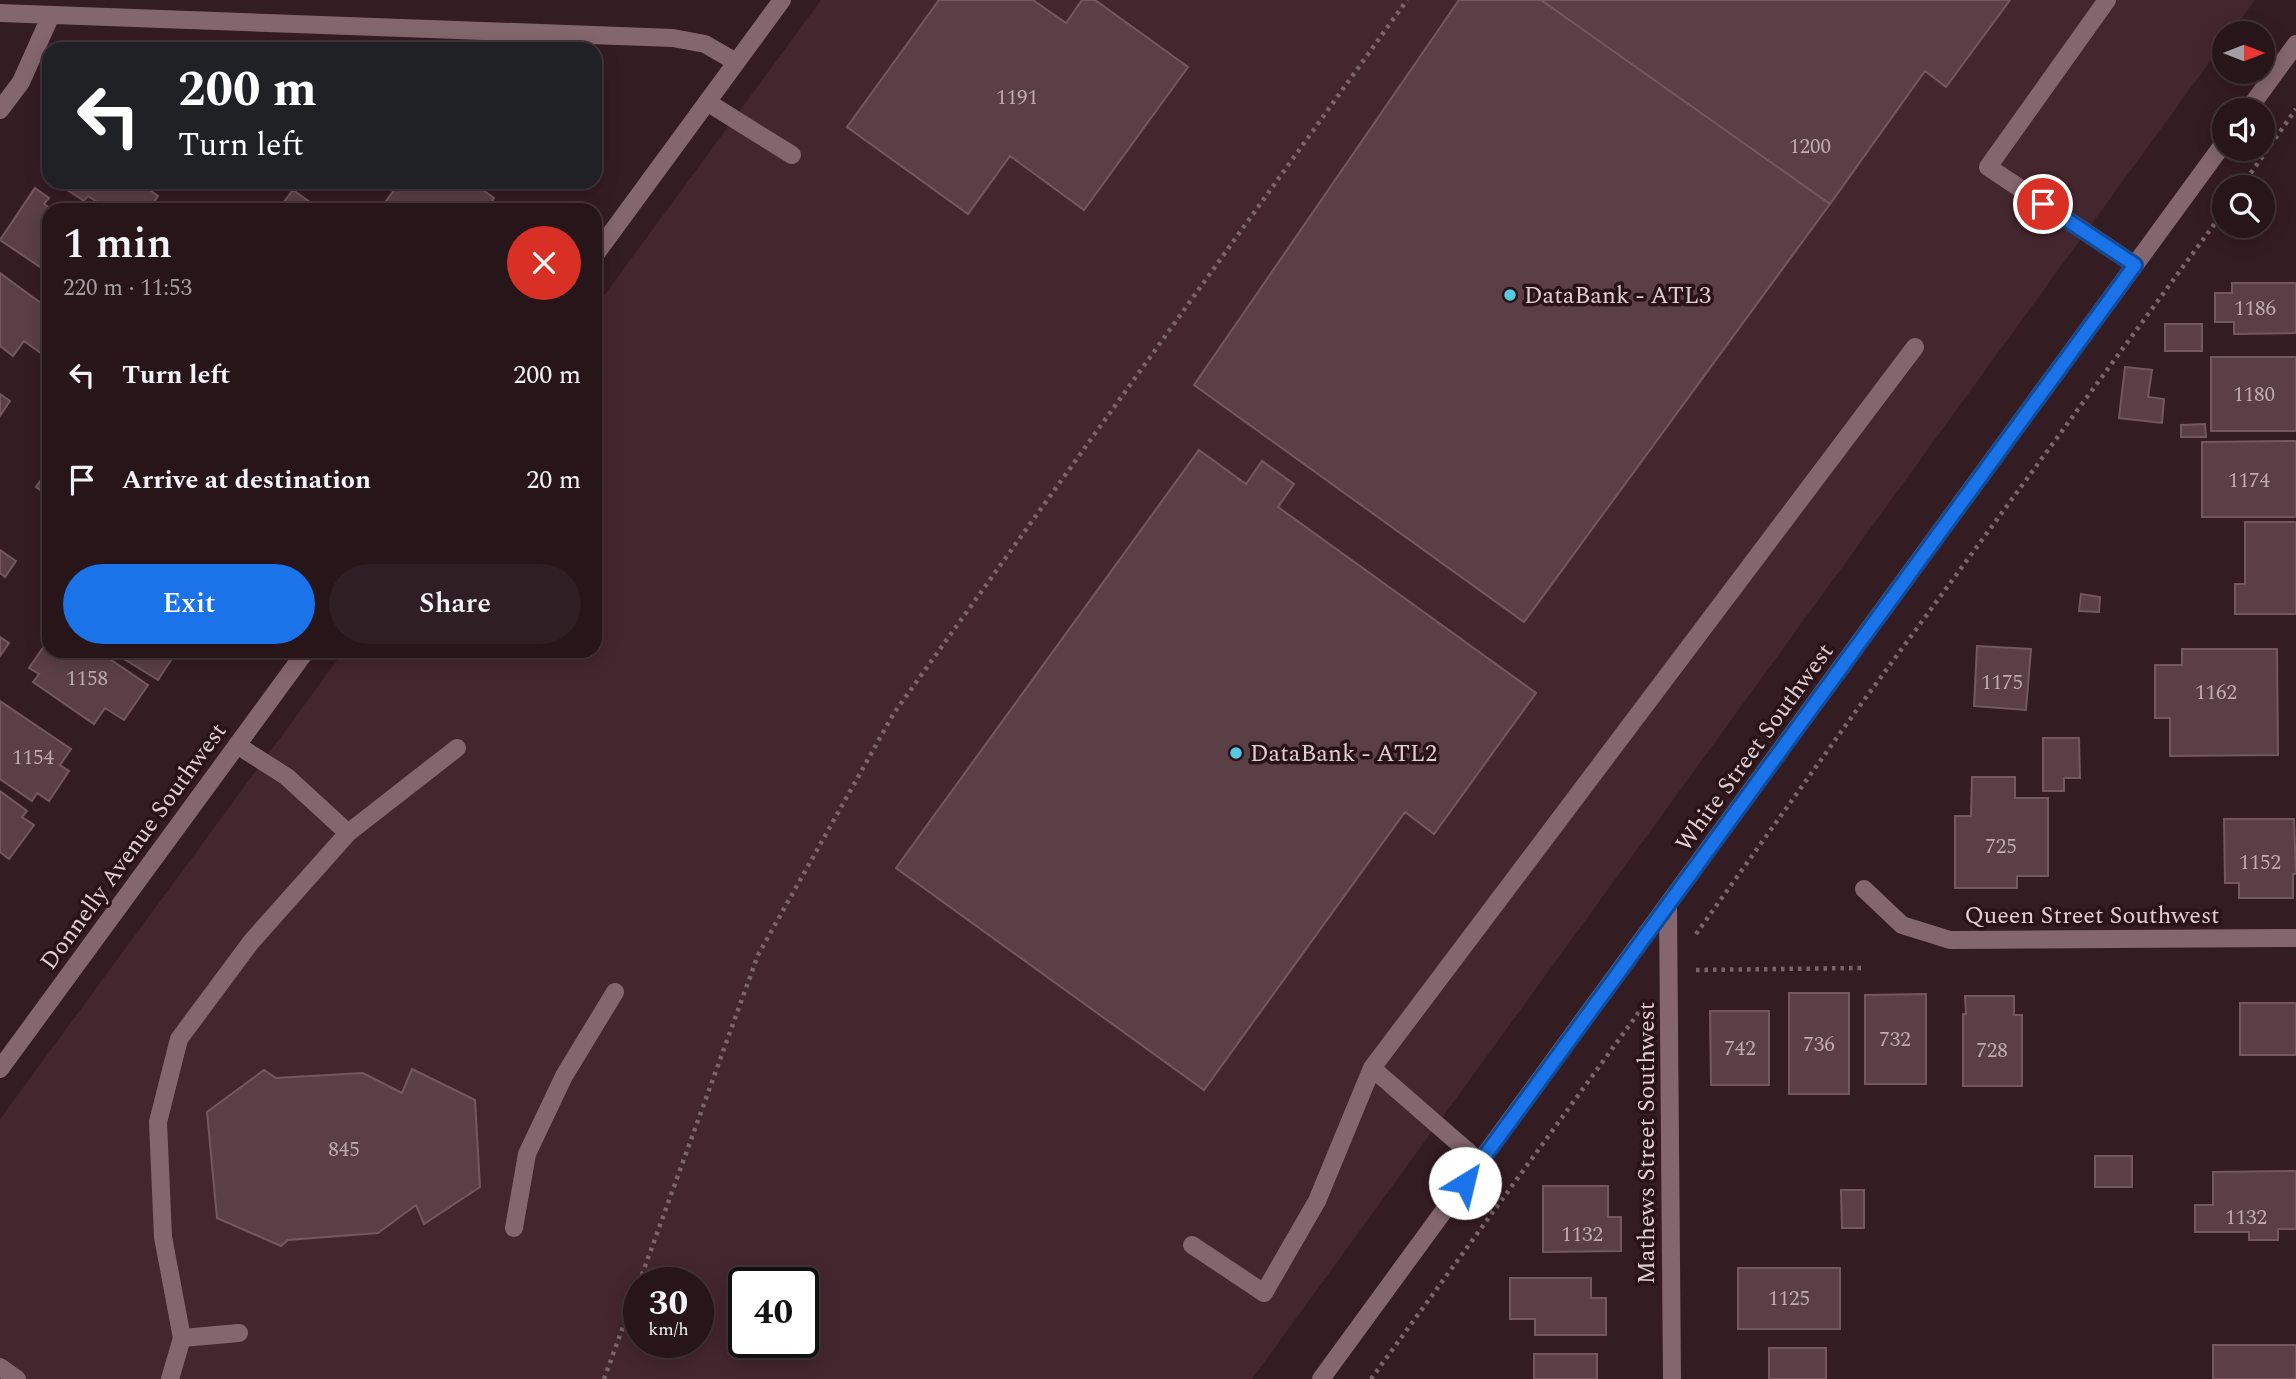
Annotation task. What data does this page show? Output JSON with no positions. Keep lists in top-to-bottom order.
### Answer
{
  "streets": {
    "street": [
      "White Street Southwest",
      "Donnelly Avenue Southwest",
      "Queen Street Southwest",
      "Mathews Street Southwest"
    ]
  },
  "crossings": [
    ["White Street Southwest", "Mathews Street Southwest"]
  ],
  "places": ["DataBank - ATL3", "DataBank - ATL2"],
  "house_numbers": [
    "1191",
    "1200",
    "1186",
    "1180",
    "1174",
    "1158",
    "1175",
    "1162",
    "1154",
    "725",
    "1152",
    "732",
    "736",
    "742",
    "728",
    "845",
    "1132",
    "1132",
    "1125"
  ],
  "north": "right",
  "page": {
    "turn": ["200 m", "Turn left"],
    "heading": ["1 min", "220 m · 11:53"],
    "list": [
      {
        "name": "Turn left",
        "value": "200 m"
      },
      {
        "name": "Arrive at destination",
        "value": "20 m"
      }
    ],
    "buttons": ["Exit", "Share"],
    "speed": "30 km/h",
    "limit": "40"
  }
}
